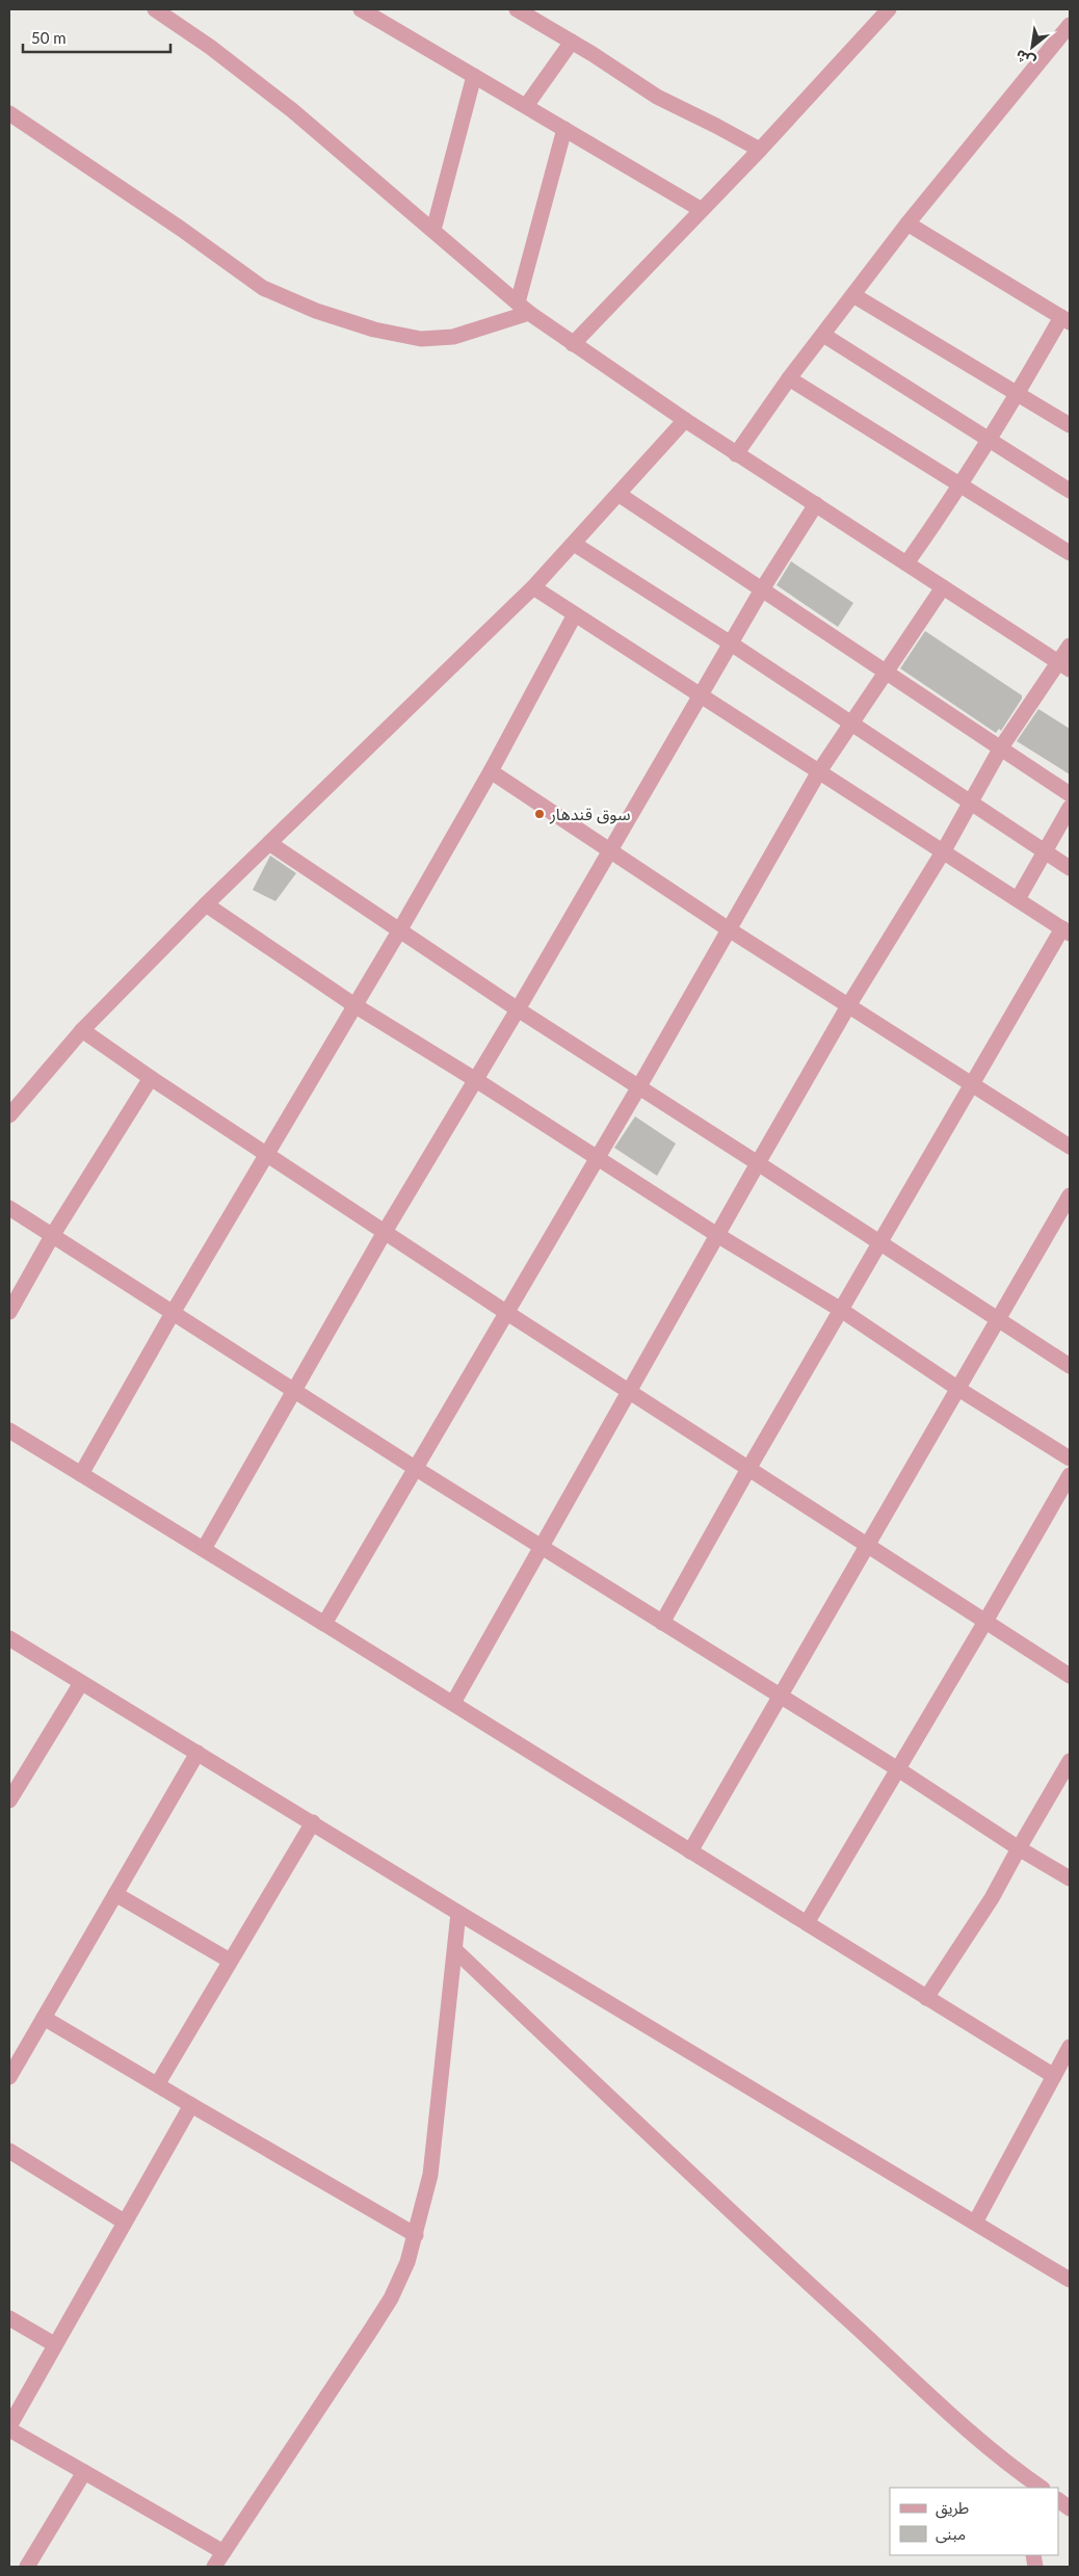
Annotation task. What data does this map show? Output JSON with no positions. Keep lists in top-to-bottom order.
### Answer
{
  "places": ["سوق قندهار"],
  "legend": ["طريق", "مبنى"],
  "scale_bar": "50 m",
  "north": "bottom left"
}
